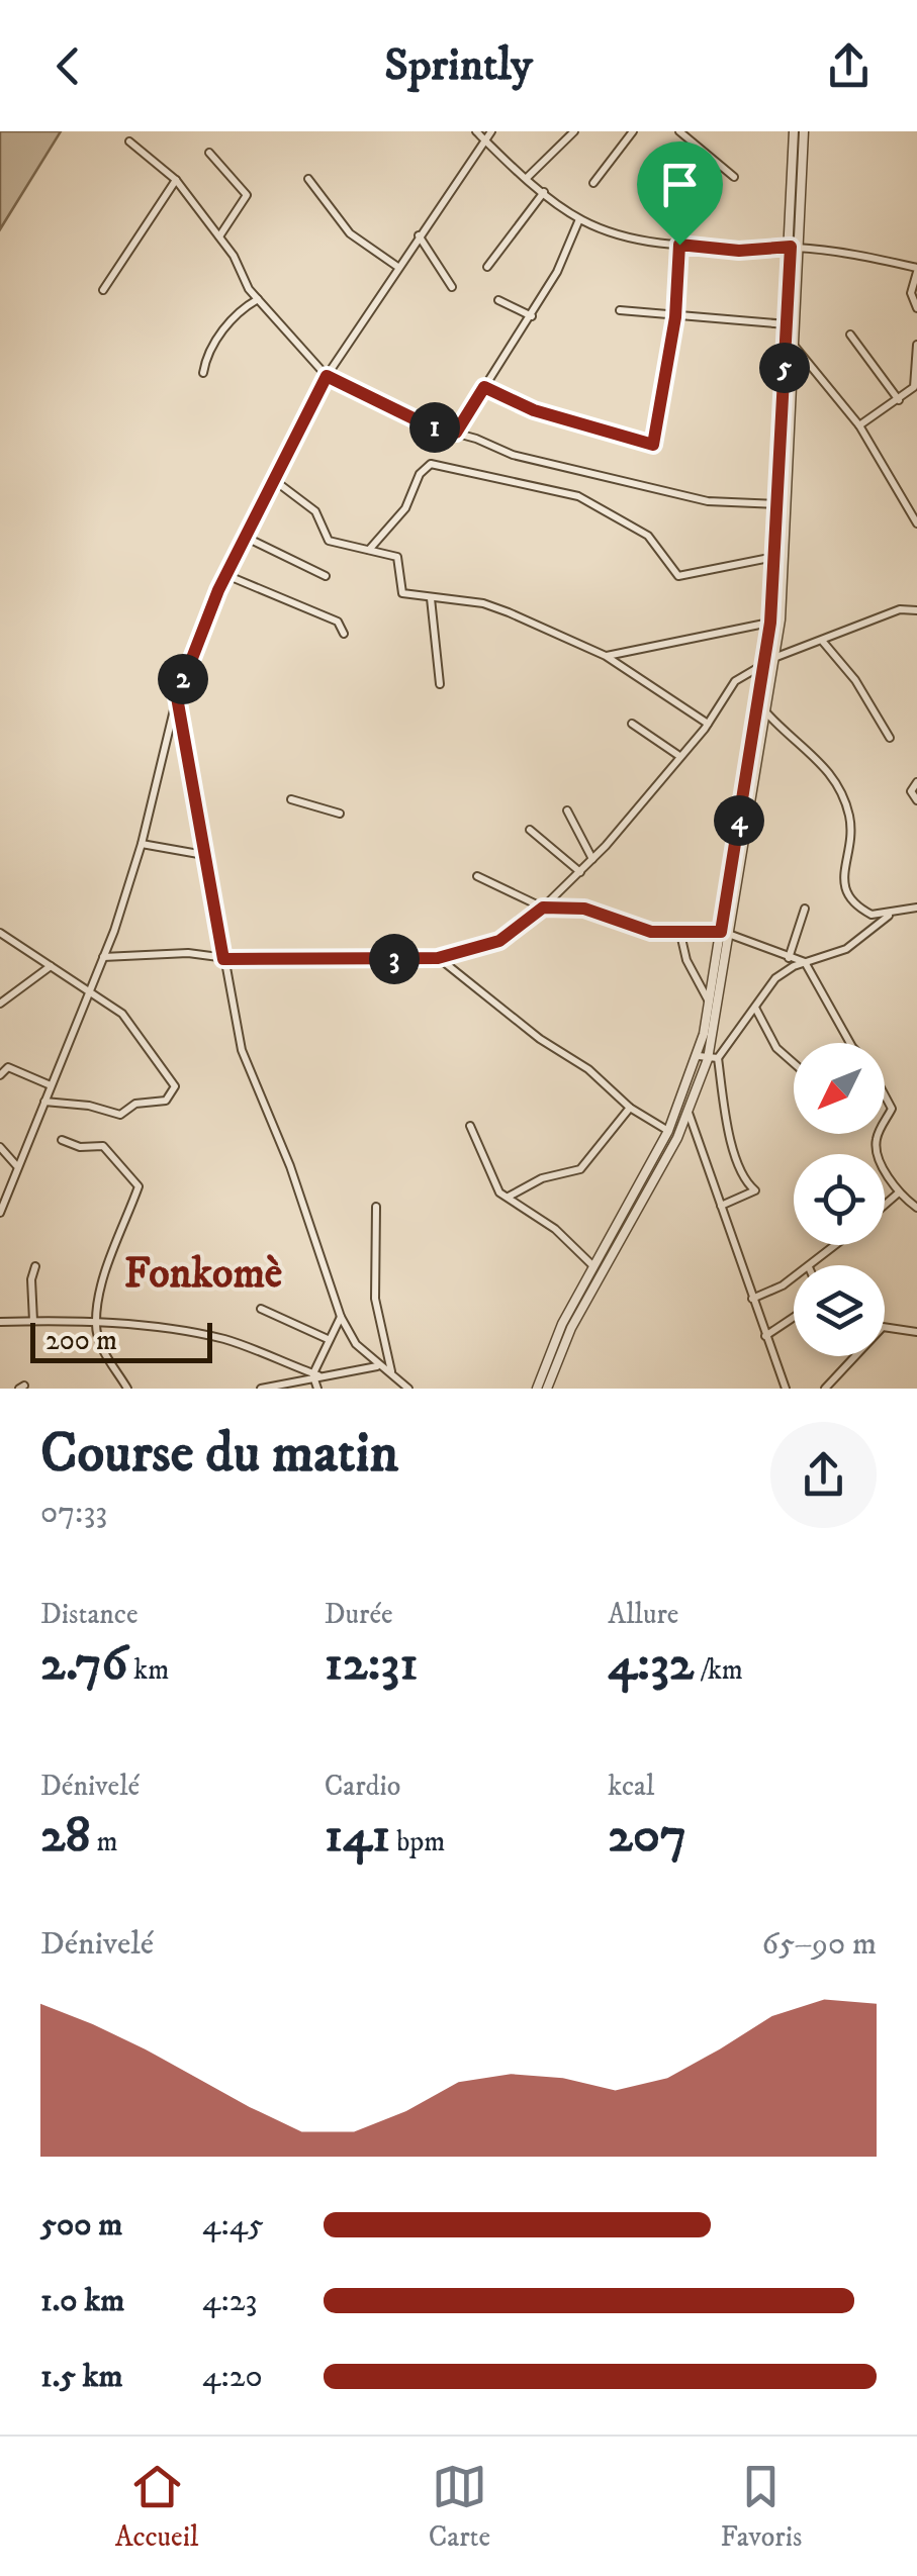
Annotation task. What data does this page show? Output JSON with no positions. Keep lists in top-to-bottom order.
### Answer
{
  "districts": ["Fonkomè"],
  "scale_bar": "200 m",
  "north": "bottom left",
  "page": {
    "header": "Sprintly",
    "pins": [
      "5",
      "1",
      "2",
      "4",
      "3"
    ],
    "scale": "200 m",
    "heading": ["Course du matin", "07:33"],
    "stats": [
      ["Distance", "2.76 km"],
      ["Durée", "12:31"],
      ["Allure", "4:32 /km"],
      ["Dénivelé", "28 m"],
      ["Cardio", "141 bpm"],
      ["kcal", "207"]
    ],
    "chart": ["Dénivelé", "65–90 m"],
    "list": [
      {
        "name": "500 m",
        "note": "4:45"
      },
      {
        "name": "1.0 km",
        "note": "4:23"
      },
      {
        "name": "1.5 km",
        "note": "4:20"
      }
    ],
    "tabs": ["Accueil", "Carte", "Favoris"]
  }
}
